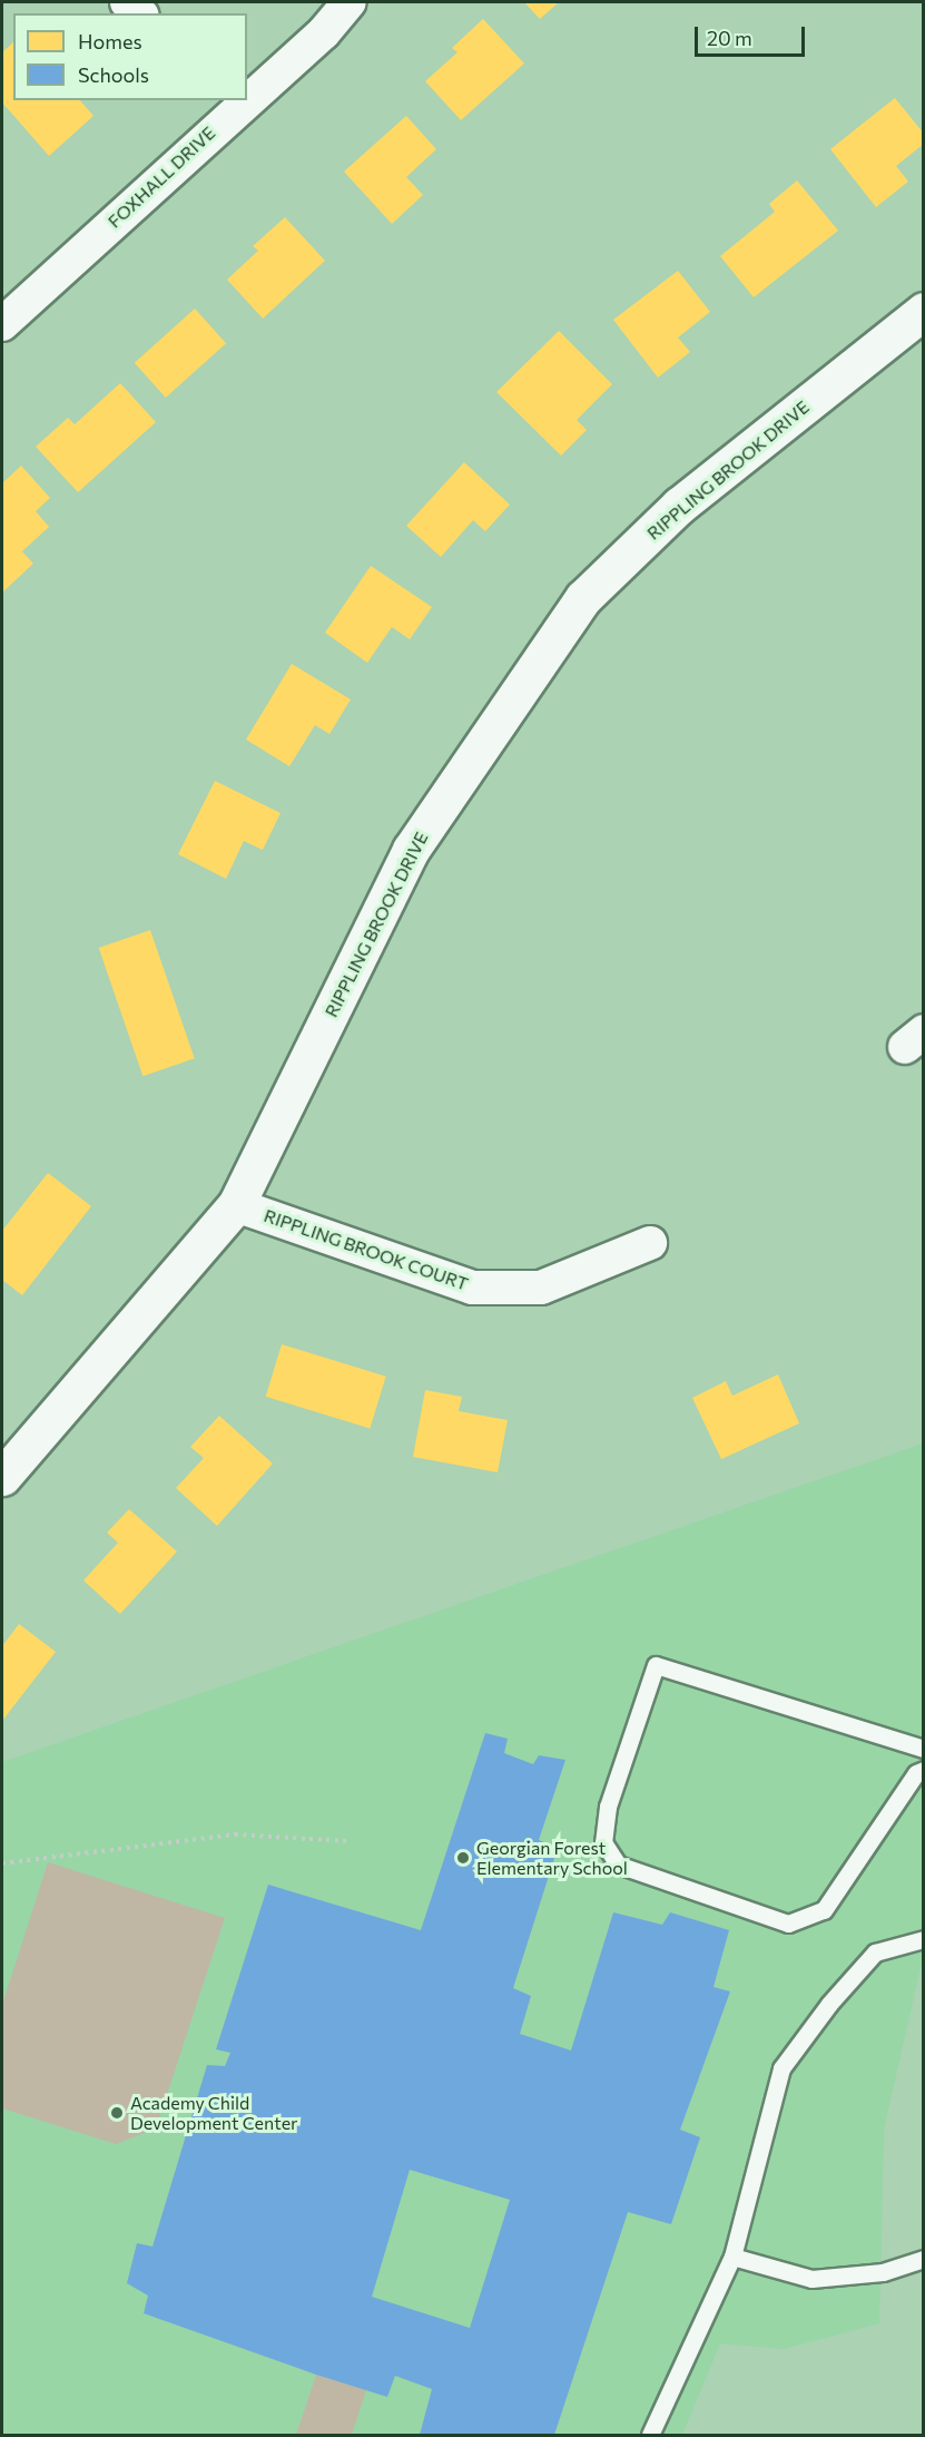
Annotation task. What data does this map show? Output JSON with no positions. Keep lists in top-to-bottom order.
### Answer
{
  "streets": {
    "street": ["FOXHALL DRIVE", "RIPPLING BROOK DRIVE", "RIPPLING BROOK COURT"]
  },
  "crossings": [
    ["RIPPLING BROOK DRIVE", "RIPPLING BROOK COURT"]
  ],
  "places": ["Georgian Forest Elementary School", "Academy Child Development Center"],
  "legend": ["Homes", "Schools"],
  "scale_bar": "20 m"
}
